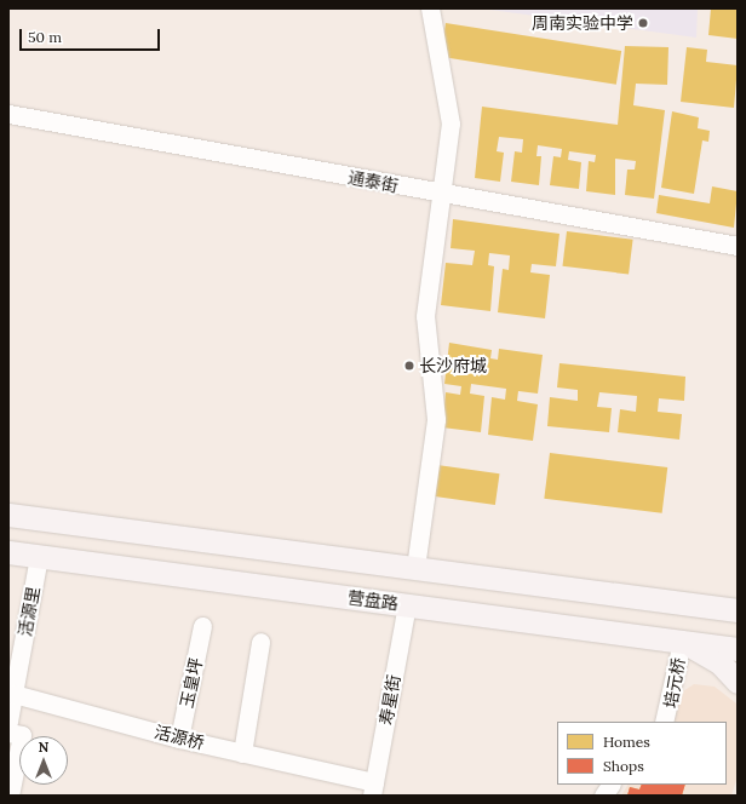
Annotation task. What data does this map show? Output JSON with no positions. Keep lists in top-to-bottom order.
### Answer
{
  "streets": {
    "main road": ["营盘路"],
    "street": [
      "通泰街",
      "活源里",
      "玉皇坪",
      "培元桥",
      "寿星街",
      "活源桥"
    ]
  },
  "crossings": [
    ["营盘路", "活源里"],
    ["营盘路", "培元桥"],
    ["营盘路", "寿星街"],
    ["活源里", "活源桥"],
    ["玉皇坪", "活源桥"],
    ["寿星街", "活源桥"]
  ],
  "places": ["周南实验中学", "长沙府城"],
  "legend": ["Homes", "Shops"],
  "scale_bar": "50 m",
  "north": "top"
}
